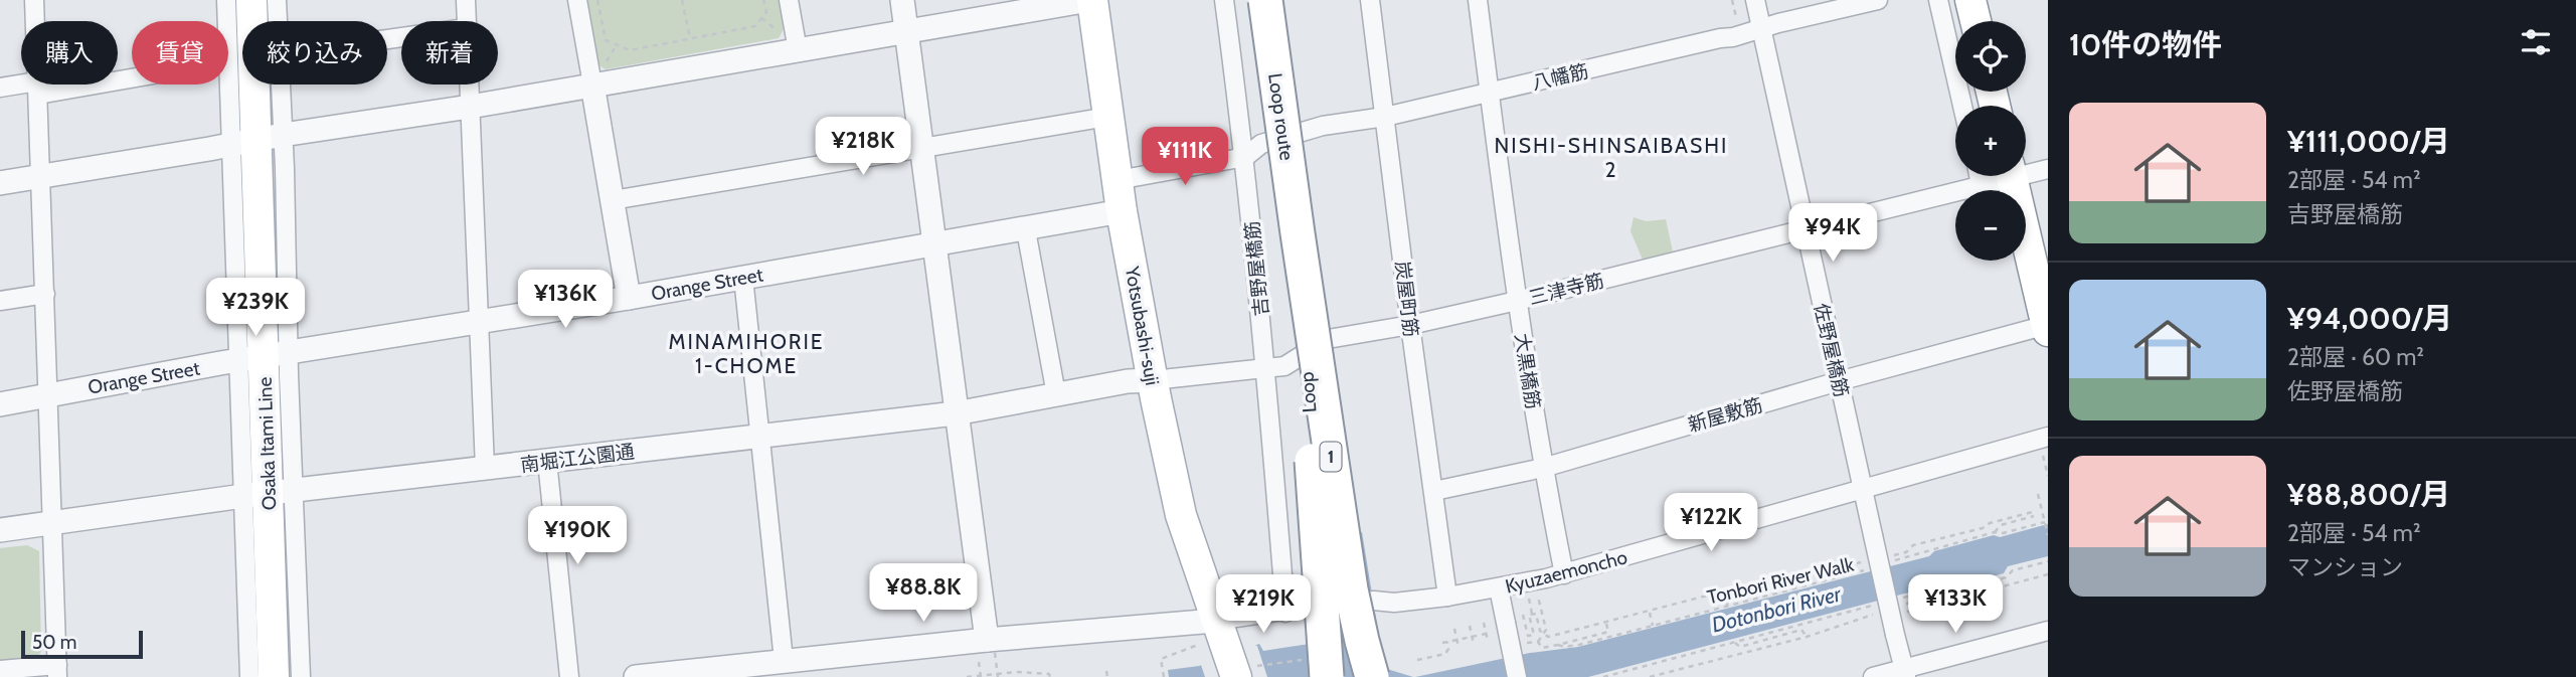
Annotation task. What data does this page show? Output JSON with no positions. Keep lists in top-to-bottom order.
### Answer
{
  "streets": {
    "highway": ["Loop route", "Loop", "1"],
    "main road": ["Yotsubashi-suji", "Osaka Itami Line"],
    "street": [
      "八幡筋",
      "吉野屋橋筋",
      "Orange Street",
      "三津寺筋",
      "炭屋町筋",
      "佐野屋橋筋",
      "大黒橋筋",
      "新屋敷筋",
      "南堀江公園通",
      "Kyuzaemoncho"
    ],
    "path": ["Tonbori River Walk"]
  },
  "crossings": [
    ["八幡筋", "吉野屋橋筋"],
    ["八幡筋", "炭屋町筋"],
    ["八幡筋", "Yotsubashi-suji"],
    ["八幡筋", "佐野屋橋筋"],
    ["八幡筋", "大黒橋筋"],
    ["Loop route", "Loop"],
    ["Loop route", "1"],
    ["吉野屋橋筋", "三津寺筋"],
    ["吉野屋橋筋", "Kyuzaemoncho"],
    ["Orange Street", "Yotsubashi-suji"],
    ["Orange Street", "Osaka Itami Line"],
    ["三津寺筋", "炭屋町筋"],
    ["三津寺筋", "Yotsubashi-suji"],
    ["三津寺筋", "佐野屋橋筋"],
    ["三津寺筋", "大黒橋筋"],
    ["三津寺筋", "南堀江公園通"],
    ["炭屋町筋", "新屋敷筋"],
    ["炭屋町筋", "Kyuzaemoncho"],
    ["Yotsubashi-suji", "南堀江公園通"],
    ["Yotsubashi-suji", "Kyuzaemoncho"],
    ["佐野屋橋筋", "新屋敷筋"],
    ["佐野屋橋筋", "Kyuzaemoncho"],
    ["大黒橋筋", "新屋敷筋"],
    ["大黒橋筋", "Kyuzaemoncho"],
    ["Loop", "1"],
    ["Osaka Itami Line", "南堀江公園通"]
  ],
  "districts": ["NISHI-SHINSAIBASHI 2", "MINAMIHORIE 1-CHOME"],
  "water": ["Dotonbori River"],
  "scale_bar": "50 m",
  "page": {
    "heading": "10件の物件",
    "map_buttons": ["+", "−"],
    "chip": [
      "購入",
      "賃貸",
      "絞り込み",
      "新着"
    ],
    "list": [
      {
        "name": "¥111,000/月",
        "note": "2部屋 · 54 m² · 吉野屋橋筋"
      },
      {
        "name": "¥94,000/月",
        "note": "2部屋 · 60 m² · 佐野屋橋筋"
      },
      {
        "name": "¥88,800/月",
        "note": "2部屋 · 54 m² · マンション"
      }
    ],
    "price": [
      "¥218K",
      "¥111K",
      "¥94K",
      "¥136K",
      "¥239K",
      "¥122K",
      "¥190K",
      "¥88.8K",
      "¥219K",
      "¥133K"
    ],
    "scale": "50 m"
  }
}
